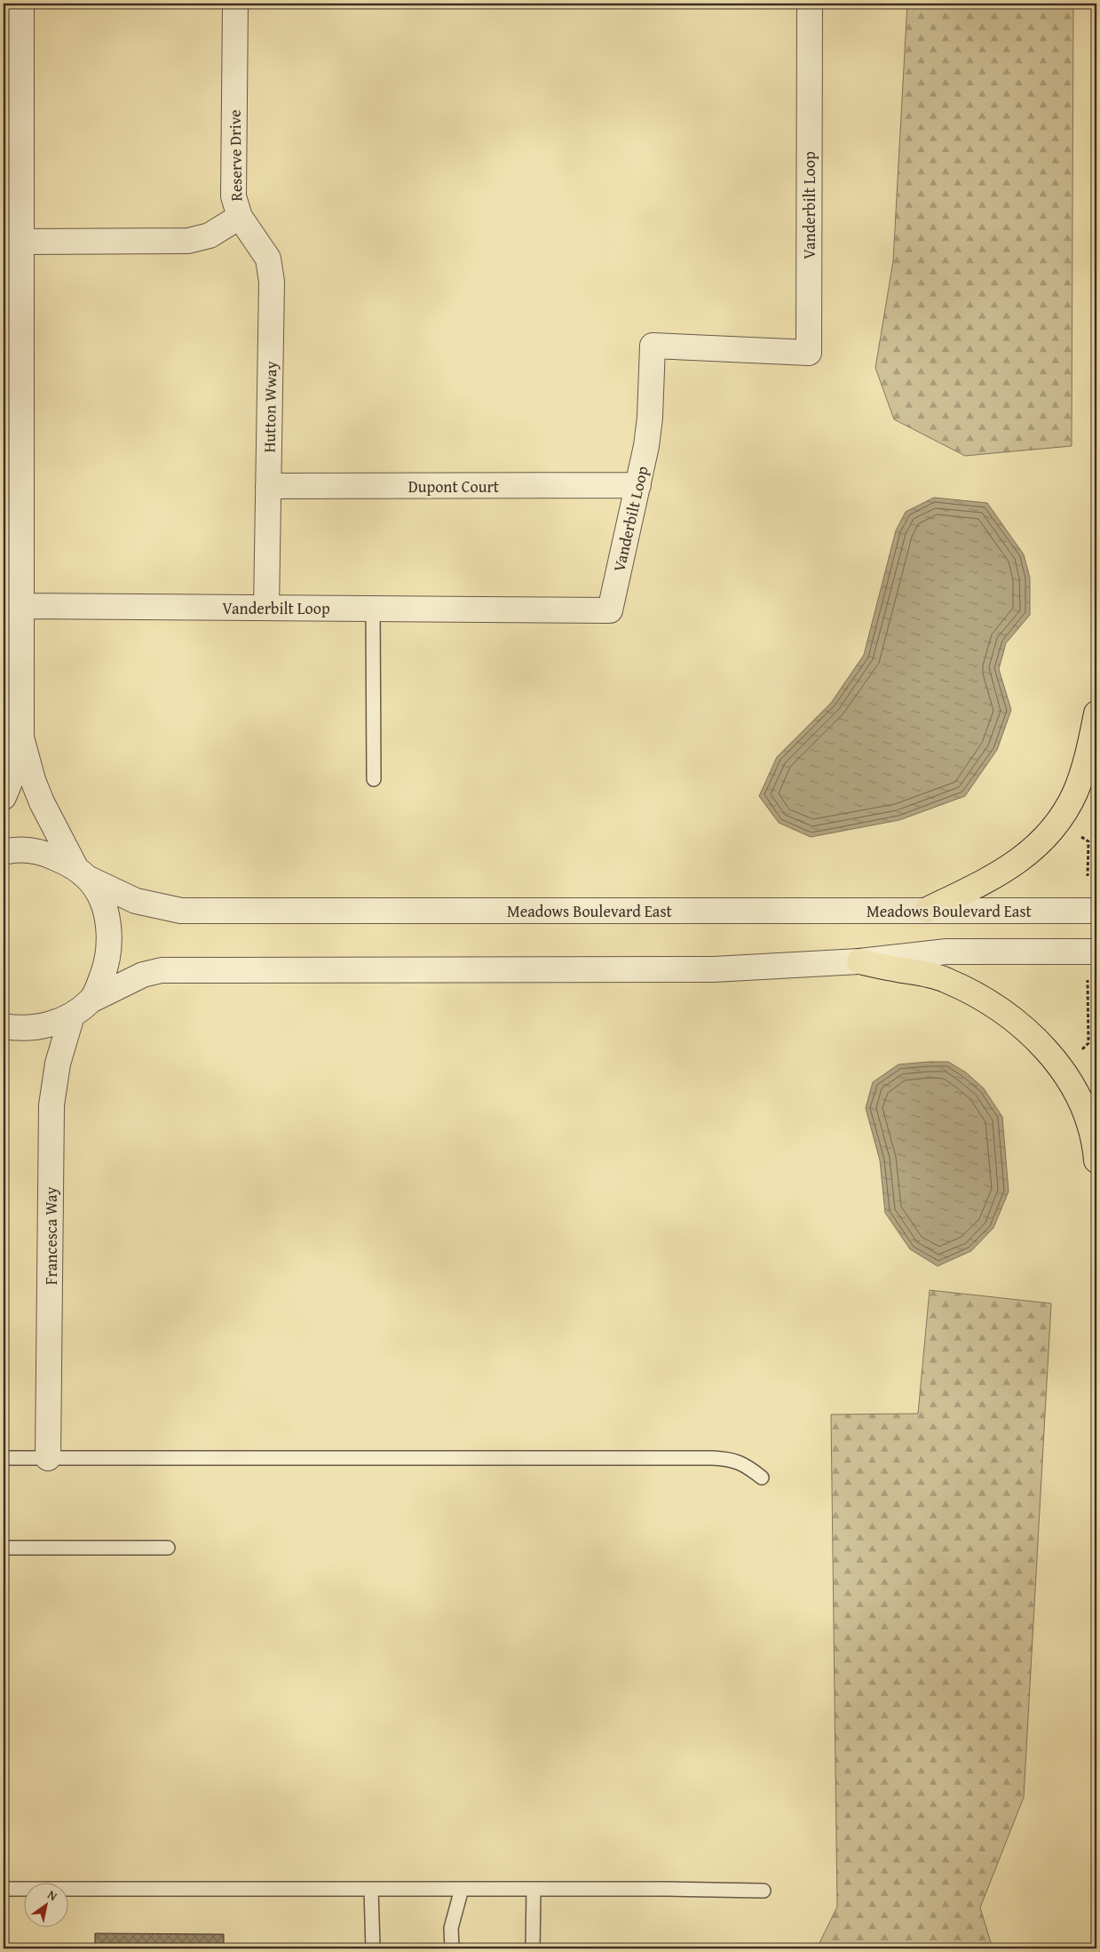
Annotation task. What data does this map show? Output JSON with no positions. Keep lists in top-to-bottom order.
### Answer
{
  "streets": {
    "street": [
      "Reserve Drive",
      "Vanderbilt Loop",
      "Hutton Wway",
      "Dupont Court",
      "Meadows Boulevard East",
      "Francesca Way"
    ]
  },
  "crossings": [
    ["Reserve Drive", "Hutton Wway"],
    ["Vanderbilt Loop", "Hutton Wway"],
    ["Vanderbilt Loop", "Dupont Court"],
    ["Hutton Wway", "Dupont Court"]
  ],
  "north": "top right"
}
